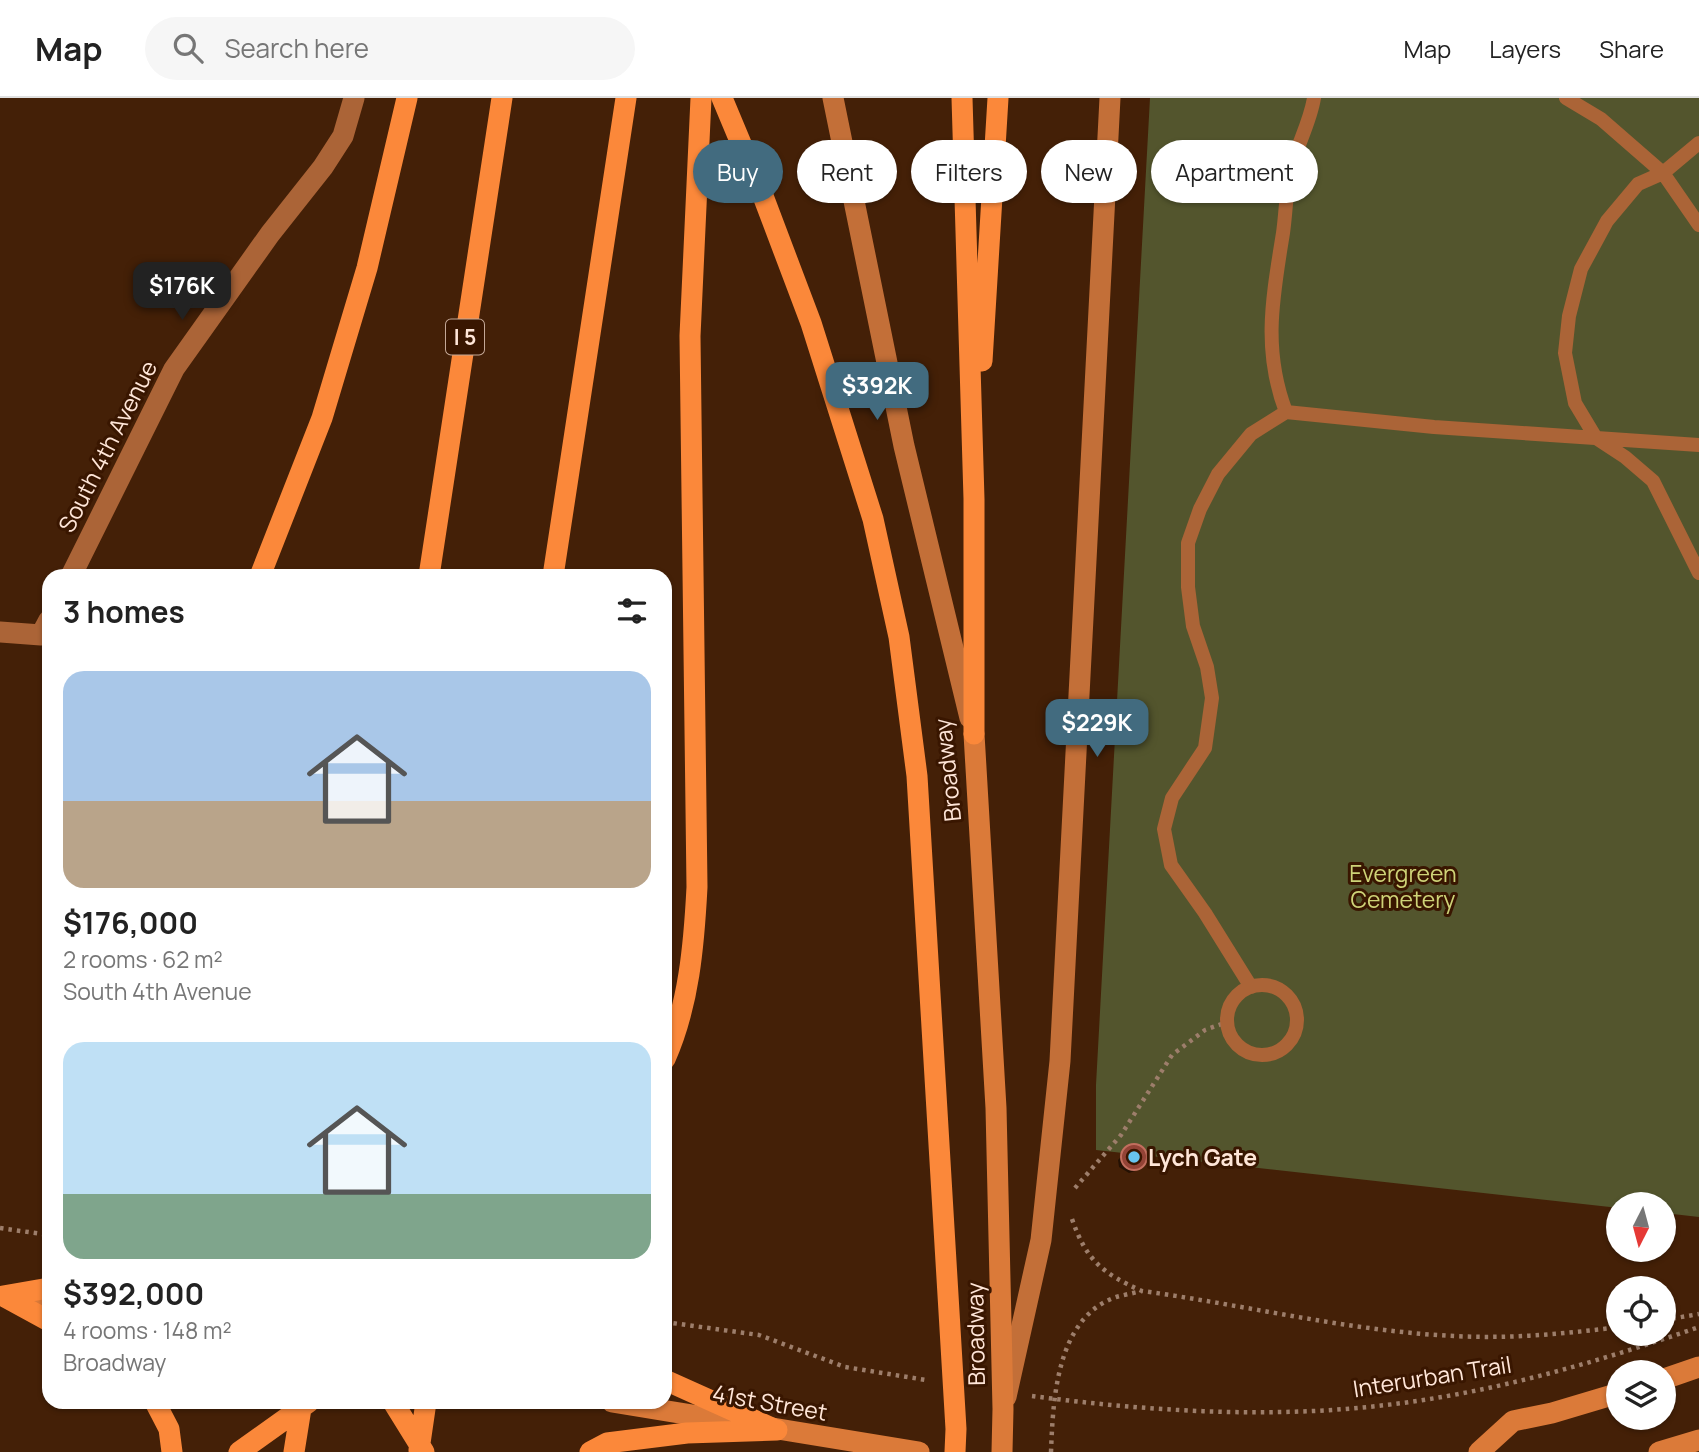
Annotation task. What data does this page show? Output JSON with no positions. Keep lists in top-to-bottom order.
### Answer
{
  "streets": {
    "highway": ["I 5"],
    "main road": ["Broadway", "41st Street"],
    "street": ["South 4th Avenue"],
    "path": ["Interurban Trail"]
  },
  "parks": ["Evergreen Cemetery"],
  "places": ["Lych Gate"],
  "north": "bottom",
  "page": {
    "header": "Map",
    "search": "Search here",
    "nav": ["Map", "Layers", "Share"],
    "chip": [
      "Buy",
      "Rent",
      "Filters",
      "New",
      "Apartment"
    ],
    "price": ["$176K", "$392K", "$229K"],
    "heading": "3 homes",
    "list": [
      {
        "name": "$176,000",
        "note": "2 rooms · 62 m² · South 4th Avenue"
      },
      {
        "name": "$392,000",
        "note": "4 rooms · 148 m² · Broadway"
      }
    ]
  }
}
